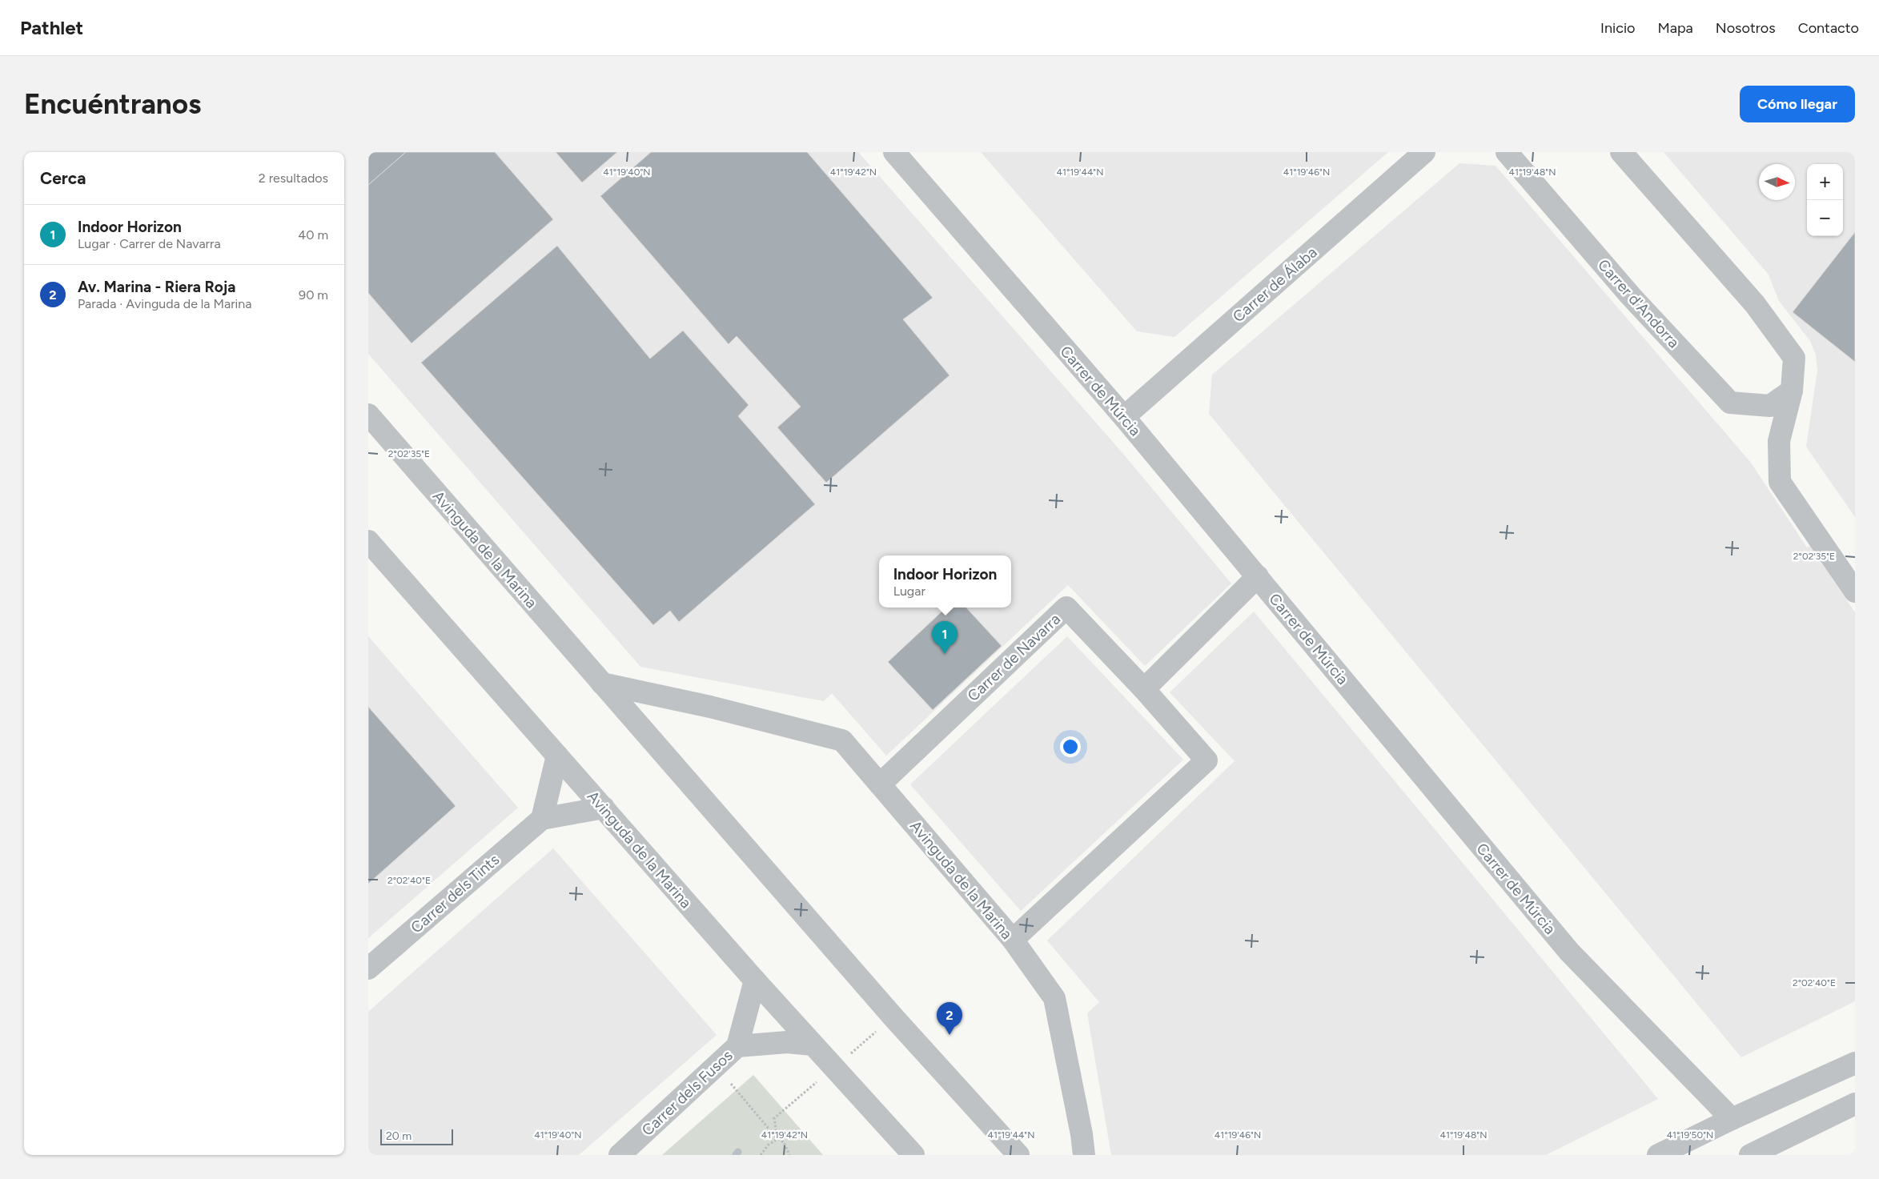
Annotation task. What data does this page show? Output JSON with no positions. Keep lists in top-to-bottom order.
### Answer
{
  "streets": {
    "street": [
      "Carrer de Álaba",
      "Carrer d'Andorra",
      "Carrer de Múrcia",
      "Avinguda de la Marina",
      "Carrer de Navarra",
      "Carrer dels Tints",
      "Carrer dels Fusos"
    ]
  },
  "crossings": [
    ["Carrer de Álaba", "Carrer de Múrcia"],
    ["Avinguda de la Marina", "Carrer de Navarra"],
    ["Avinguda de la Marina", "Carrer dels Fusos"]
  ],
  "scale_bar": "20 m",
  "north": "right",
  "page": {
    "header": "Pathlet",
    "nav": [
      "Inicio",
      "Mapa",
      "Nosotros",
      "Contacto"
    ],
    "buttons": "Cómo llegar",
    "title": "Encuéntranos",
    "heading": ["Cerca", "2 resultados"],
    "map_buttons": ["+", "−"],
    "list": [
      {
        "mark": "1",
        "name": "Indoor Horizon",
        "note": "Lugar · Carrer de Navarra",
        "value": "40 m"
      },
      {
        "mark": "2",
        "name": "Av. Marina - Riera Roja",
        "note": "Parada · Avinguda de la Marina",
        "value": "90 m"
      }
    ],
    "popup": ["Indoor Horizon", "Lugar"],
    "pins": ["1", "2"],
    "scale": "20 m"
  },
  "coordinates": [
    "41°19'40\"N",
    "41°19'42\"N",
    "41°19'44\"N",
    "41°19'46\"N",
    "41°19'48\"N",
    "2°02'35\"E",
    "2°02'40\"E",
    "41°19'50\"N"
  ]
}
